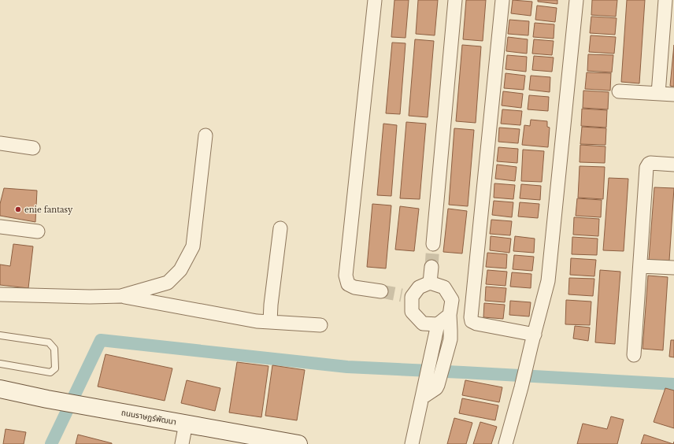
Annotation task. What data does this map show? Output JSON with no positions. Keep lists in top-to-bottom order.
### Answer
{
  "streets": {
    "street": ["ถนนราษฏร์พัฒนา"]
  },
  "places": ["enie fantasy"]
}
